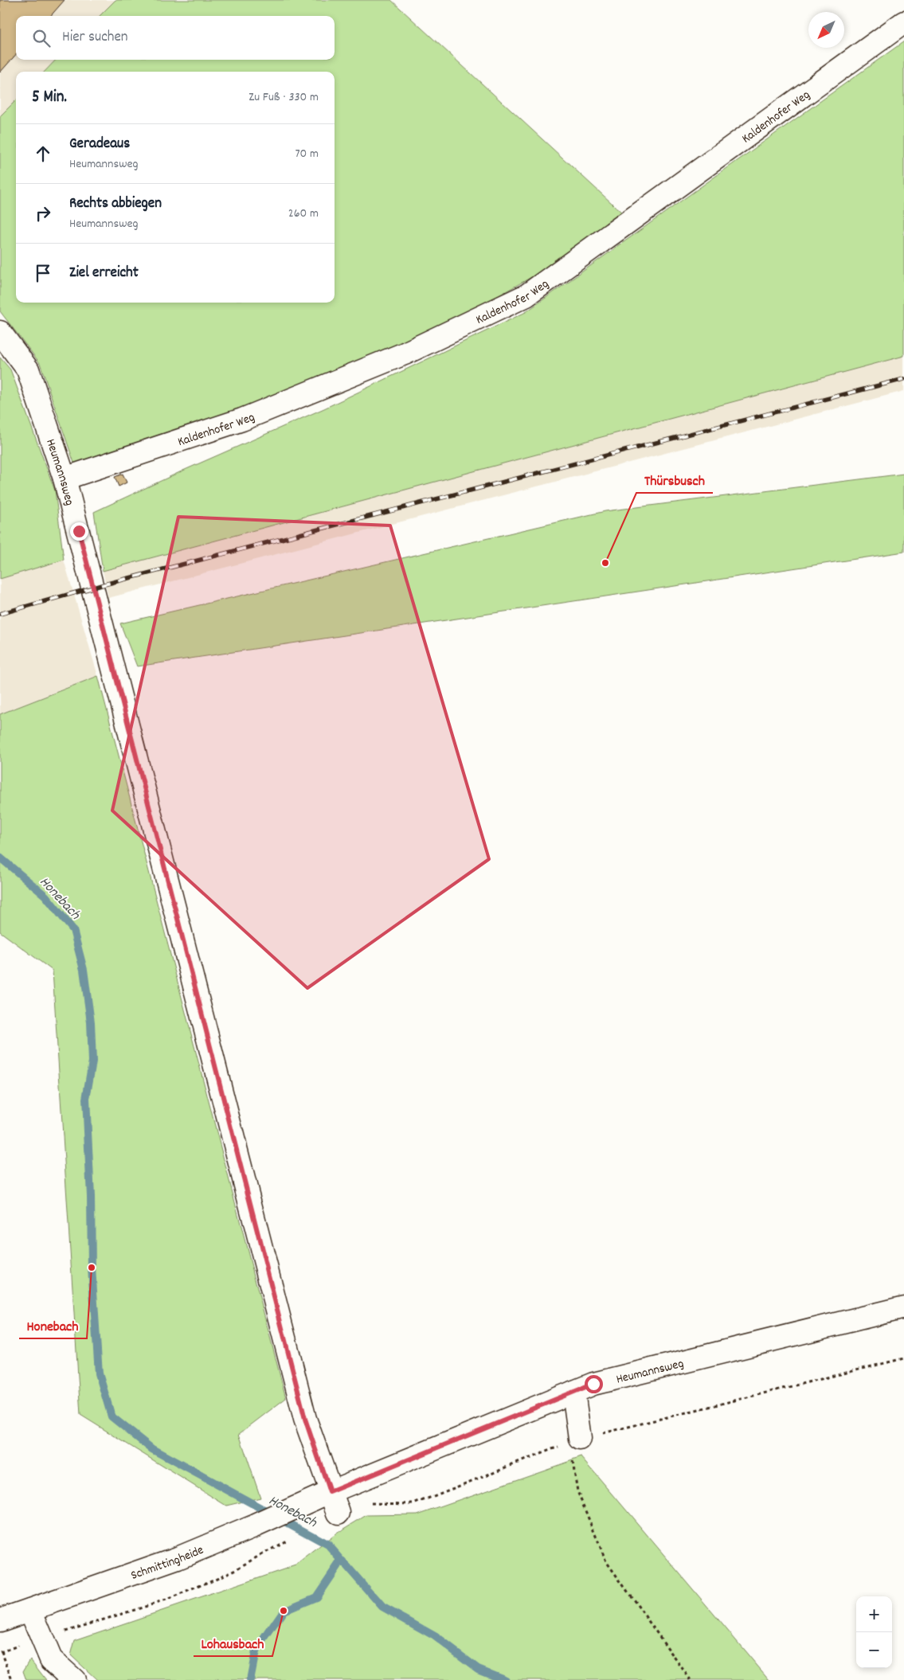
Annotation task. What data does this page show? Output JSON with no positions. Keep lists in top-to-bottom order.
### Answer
{
  "streets": {
    "street": ["Kaldenhofer Weg", "Heumannsweg", "Schmittingheide"]
  },
  "crossings": [
    ["Kaldenhofer Weg", "Heumannsweg"],
    ["Heumannsweg", "Schmittingheide"]
  ],
  "water": ["Honebach"],
  "places": ["Thürsbusch", "Honebach", "Lohausbach"],
  "north": "bottom left",
  "page": {
    "search": "Hier suchen",
    "heading": ["5 Min.", "Zu Fuß · 330 m"],
    "list": [
      ["Geradeaus", "Heumannsweg", "70 m"],
      ["Rechts abbiegen", "Heumannsweg", "260 m"],
      "Ziel erreicht"
    ],
    "map_buttons": ["+", "−"]
  }
}
